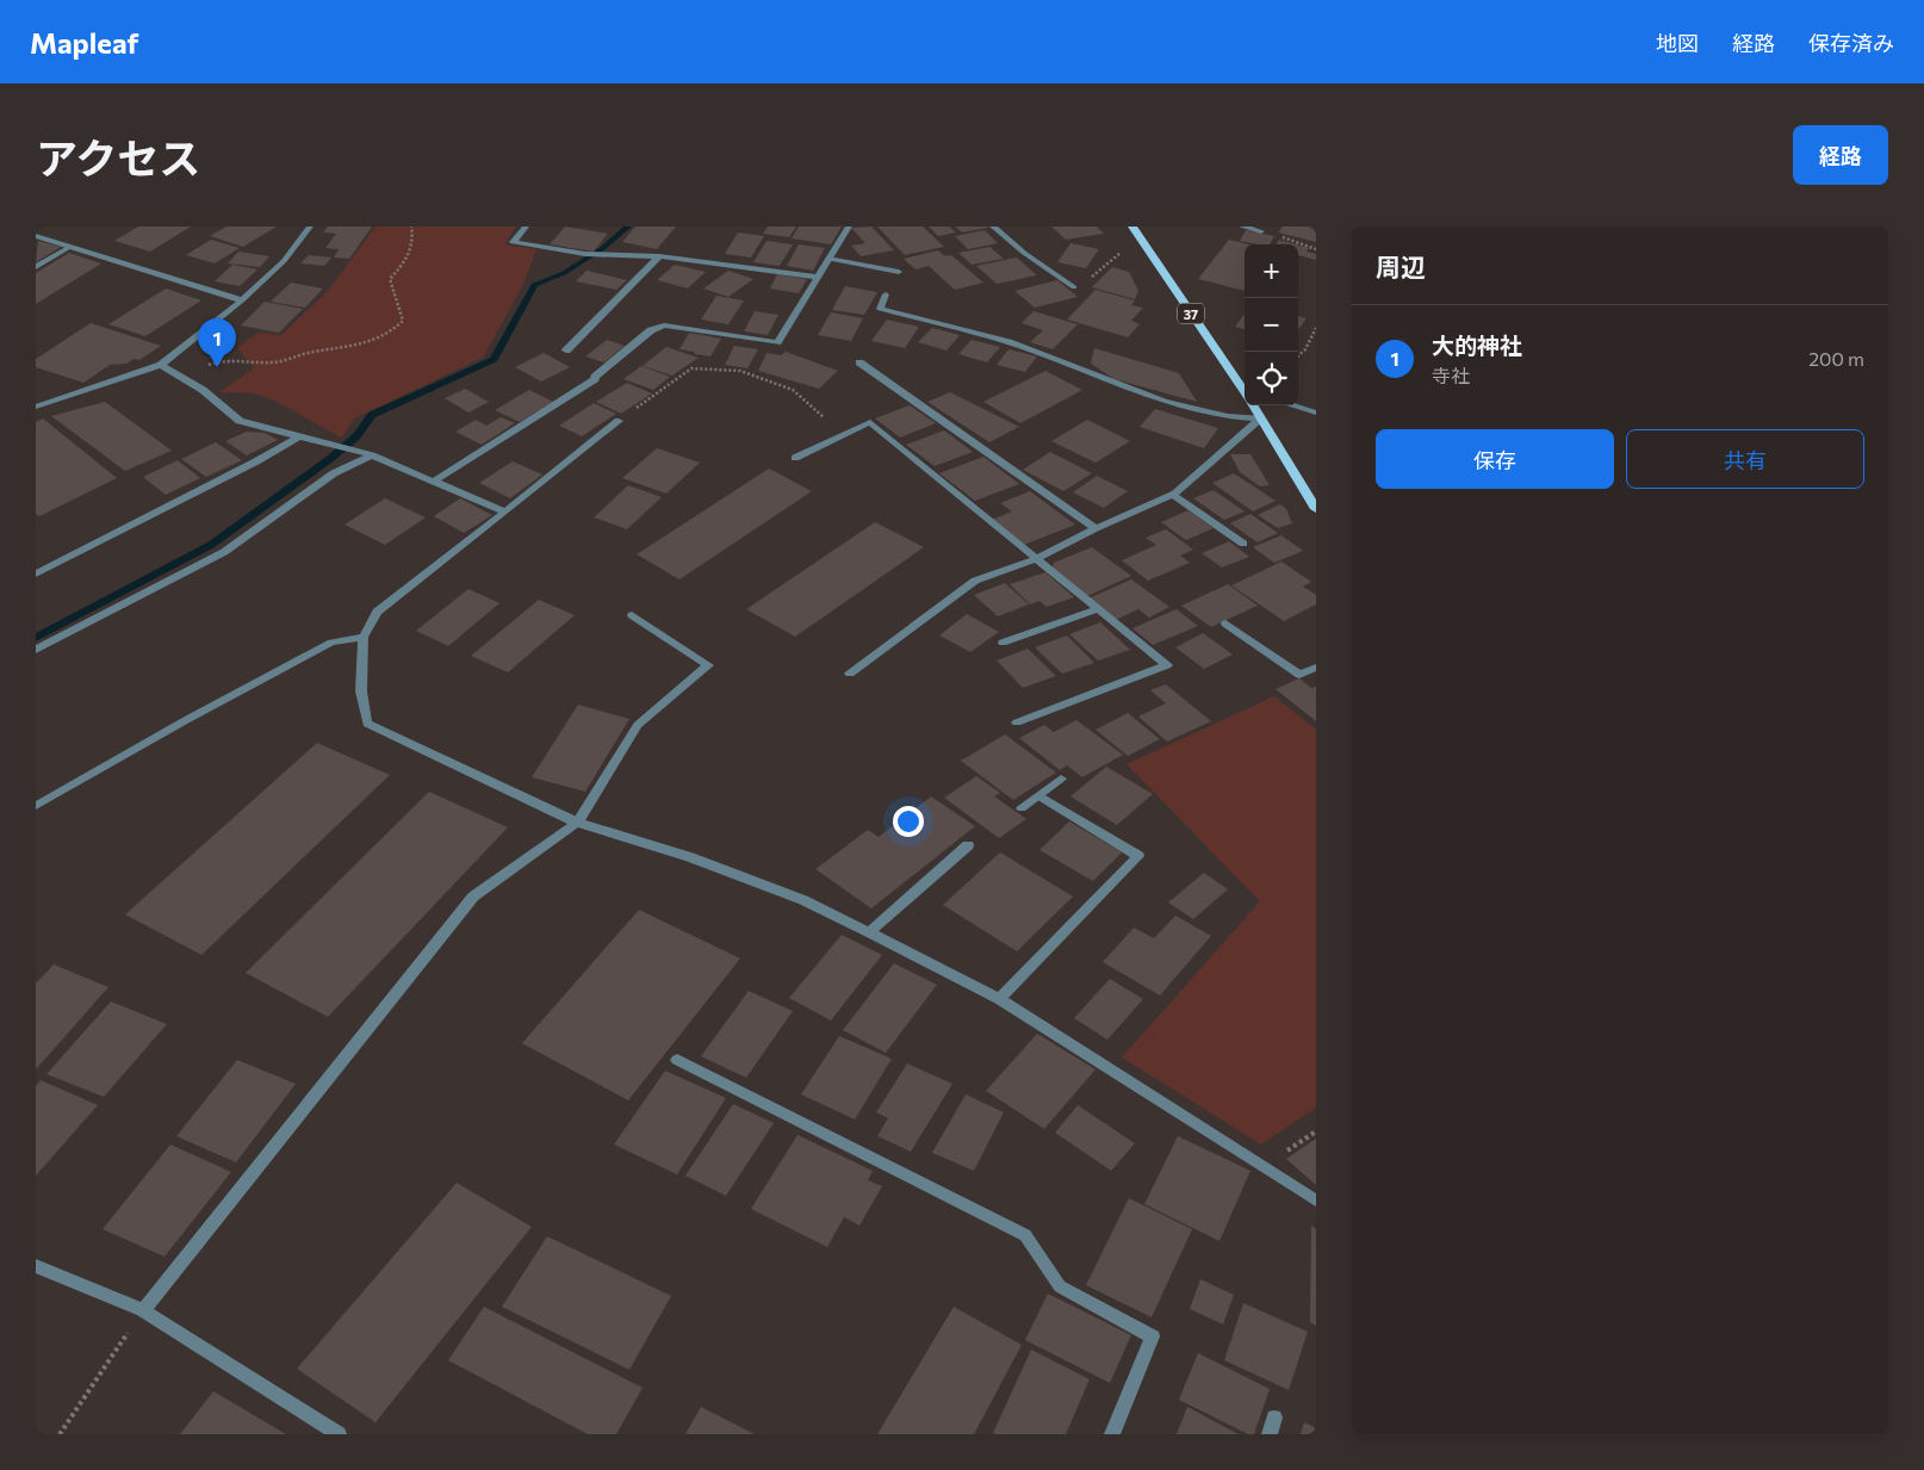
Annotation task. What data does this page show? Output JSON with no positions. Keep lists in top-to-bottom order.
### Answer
{
  "streets": {
    "main road": ["37"]
  },
  "page": {
    "header": "Mapleaf",
    "nav": ["地図", "経路", "保存済み"],
    "title": "アクセス",
    "buttons": [
      "経路",
      ["保存", "共有"]
    ],
    "heading": "周辺",
    "map_buttons": ["+", "−"],
    "list": [
      {
        "mark": "1",
        "name": "大的神社",
        "note": "寺社",
        "value": "200 m"
      }
    ],
    "pins": "1"
  }
}
